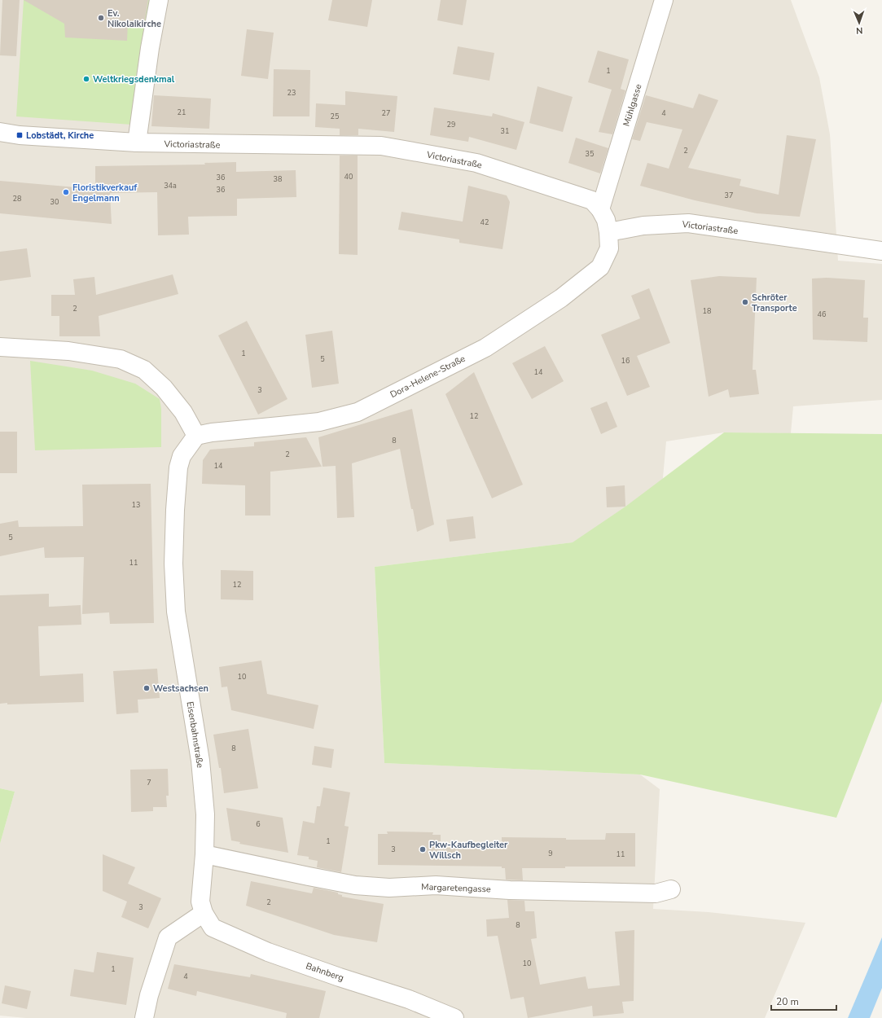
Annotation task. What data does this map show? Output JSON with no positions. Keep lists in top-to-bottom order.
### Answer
{
  "streets": {
    "street": [
      "Mühlgasse",
      "Victoriastraße",
      "Dora-Helene-Straße",
      "Eisenbahnstraße",
      "Margaretengasse",
      "Bahnberg"
    ]
  },
  "crossings": [
    ["Mühlgasse", "Victoriastraße"],
    ["Victoriastraße", "Dora-Helene-Straße"],
    ["Dora-Helene-Straße", "Eisenbahnstraße"],
    ["Eisenbahnstraße", "Margaretengasse"],
    ["Eisenbahnstraße", "Bahnberg"]
  ],
  "places": {
    "other": [
      "Ev. Nikolaikirche",
      "Weltkriegsdenkmal",
      "Floristikverkauf Engelmann",
      "Schröter Transporte",
      "Westsachsen",
      "Pkw-Kaufbegleiter Willsch"
    ],
    "transit": ["Lobstädt, Kirche"]
  },
  "house_numbers": [
    "1",
    "23",
    "21",
    "27",
    "4",
    "25",
    "29",
    "31",
    "2",
    "35",
    "40",
    "36",
    "38",
    "34a",
    "36",
    "37",
    "28",
    "30",
    "42",
    "2",
    "18",
    "46",
    "1",
    "5",
    "16",
    "14",
    "3",
    "12",
    "8",
    "2",
    "14",
    "13",
    "5",
    "11",
    "12",
    "10",
    "8",
    "7",
    "6",
    "1",
    "3",
    "9",
    "11",
    "2",
    "3",
    "8",
    "10",
    "1",
    "4"
  ],
  "scale_bar": "20 m",
  "north": "bottom"
}
